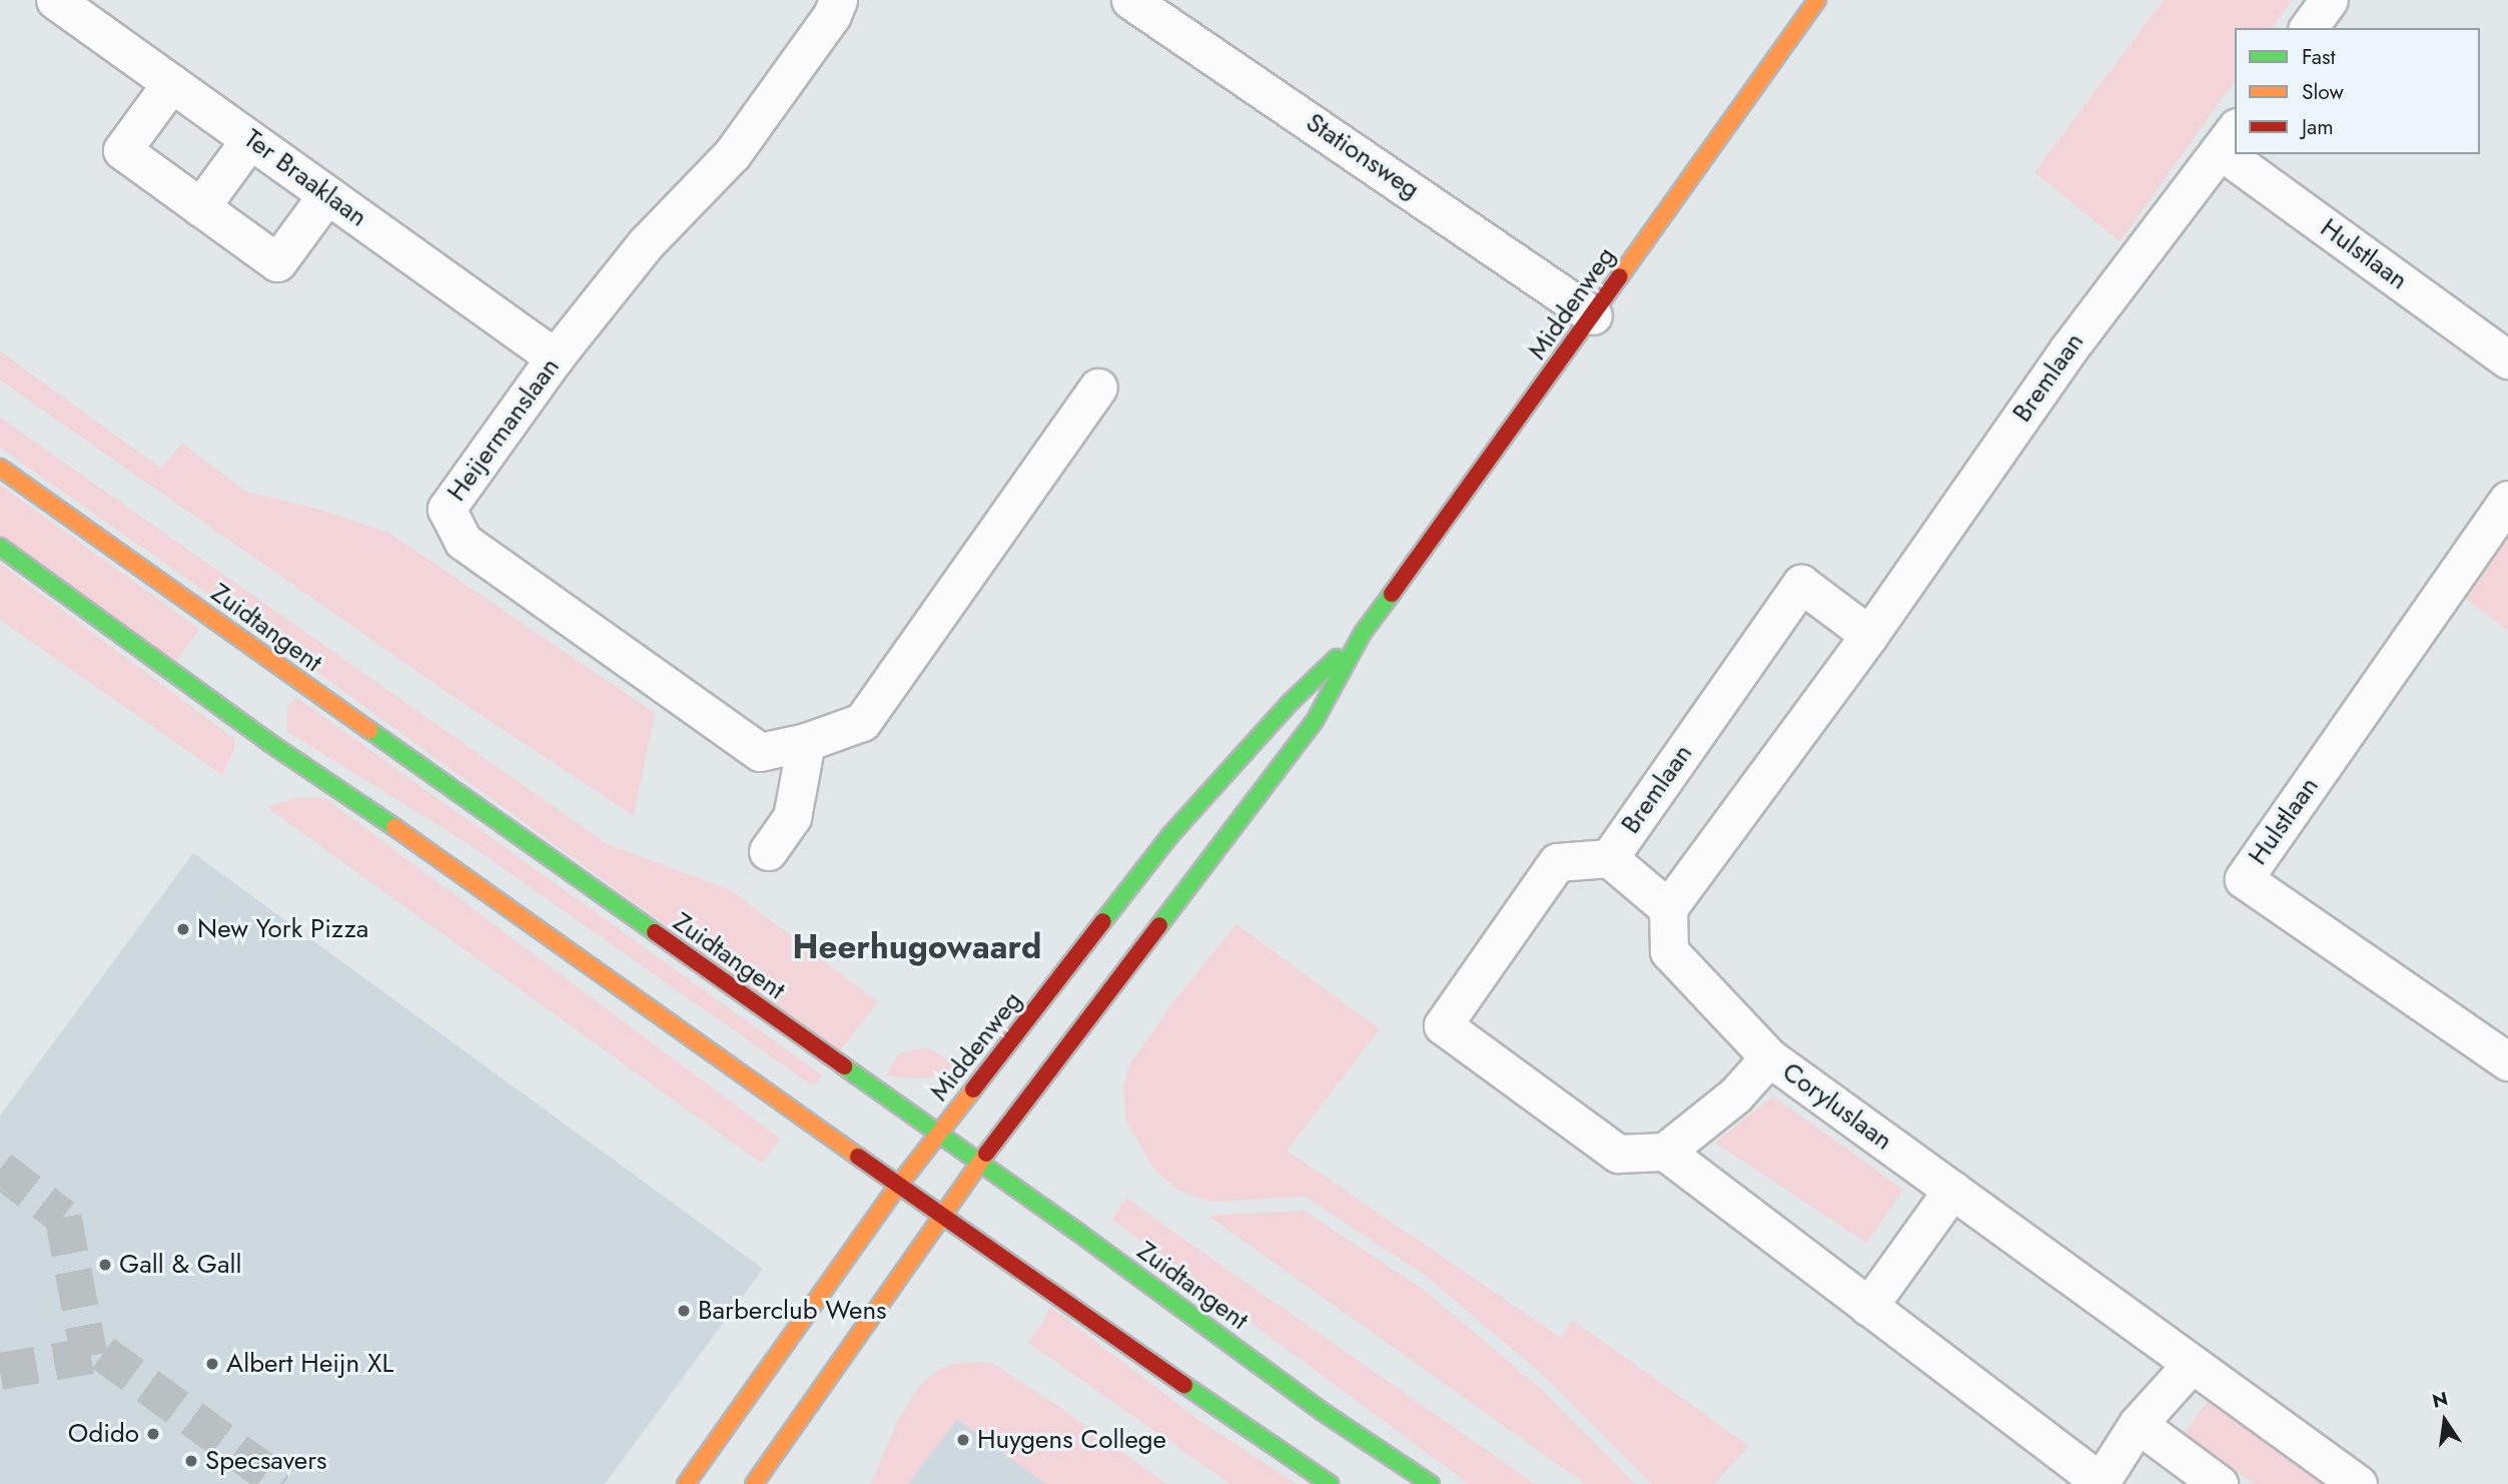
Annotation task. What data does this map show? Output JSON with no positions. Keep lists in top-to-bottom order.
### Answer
{
  "streets": {
    "main road": ["Middenweg", "Zuidtangent"],
    "street": [
      "Stationsweg",
      "Ter Braaklaan",
      "Hulstlaan",
      "Bremlaan",
      "Heijermanslaan",
      "Coryluslaan"
    ]
  },
  "crossings": [
    ["Stationsweg", "Middenweg"],
    ["Ter Braaklaan", "Heijermanslaan"],
    ["Middenweg", "Zuidtangent"],
    ["Bremlaan", "Coryluslaan"]
  ],
  "districts": ["Heerhugowaard"],
  "places": [
    "New York Pizza",
    "Gall & Gall",
    "Barberclub Wens",
    "Albert Heijn XL",
    "Odido",
    "Huygens College",
    "Specsavers"
  ],
  "legend": ["Fast", "Slow", "Jam"],
  "north": "top"
}
